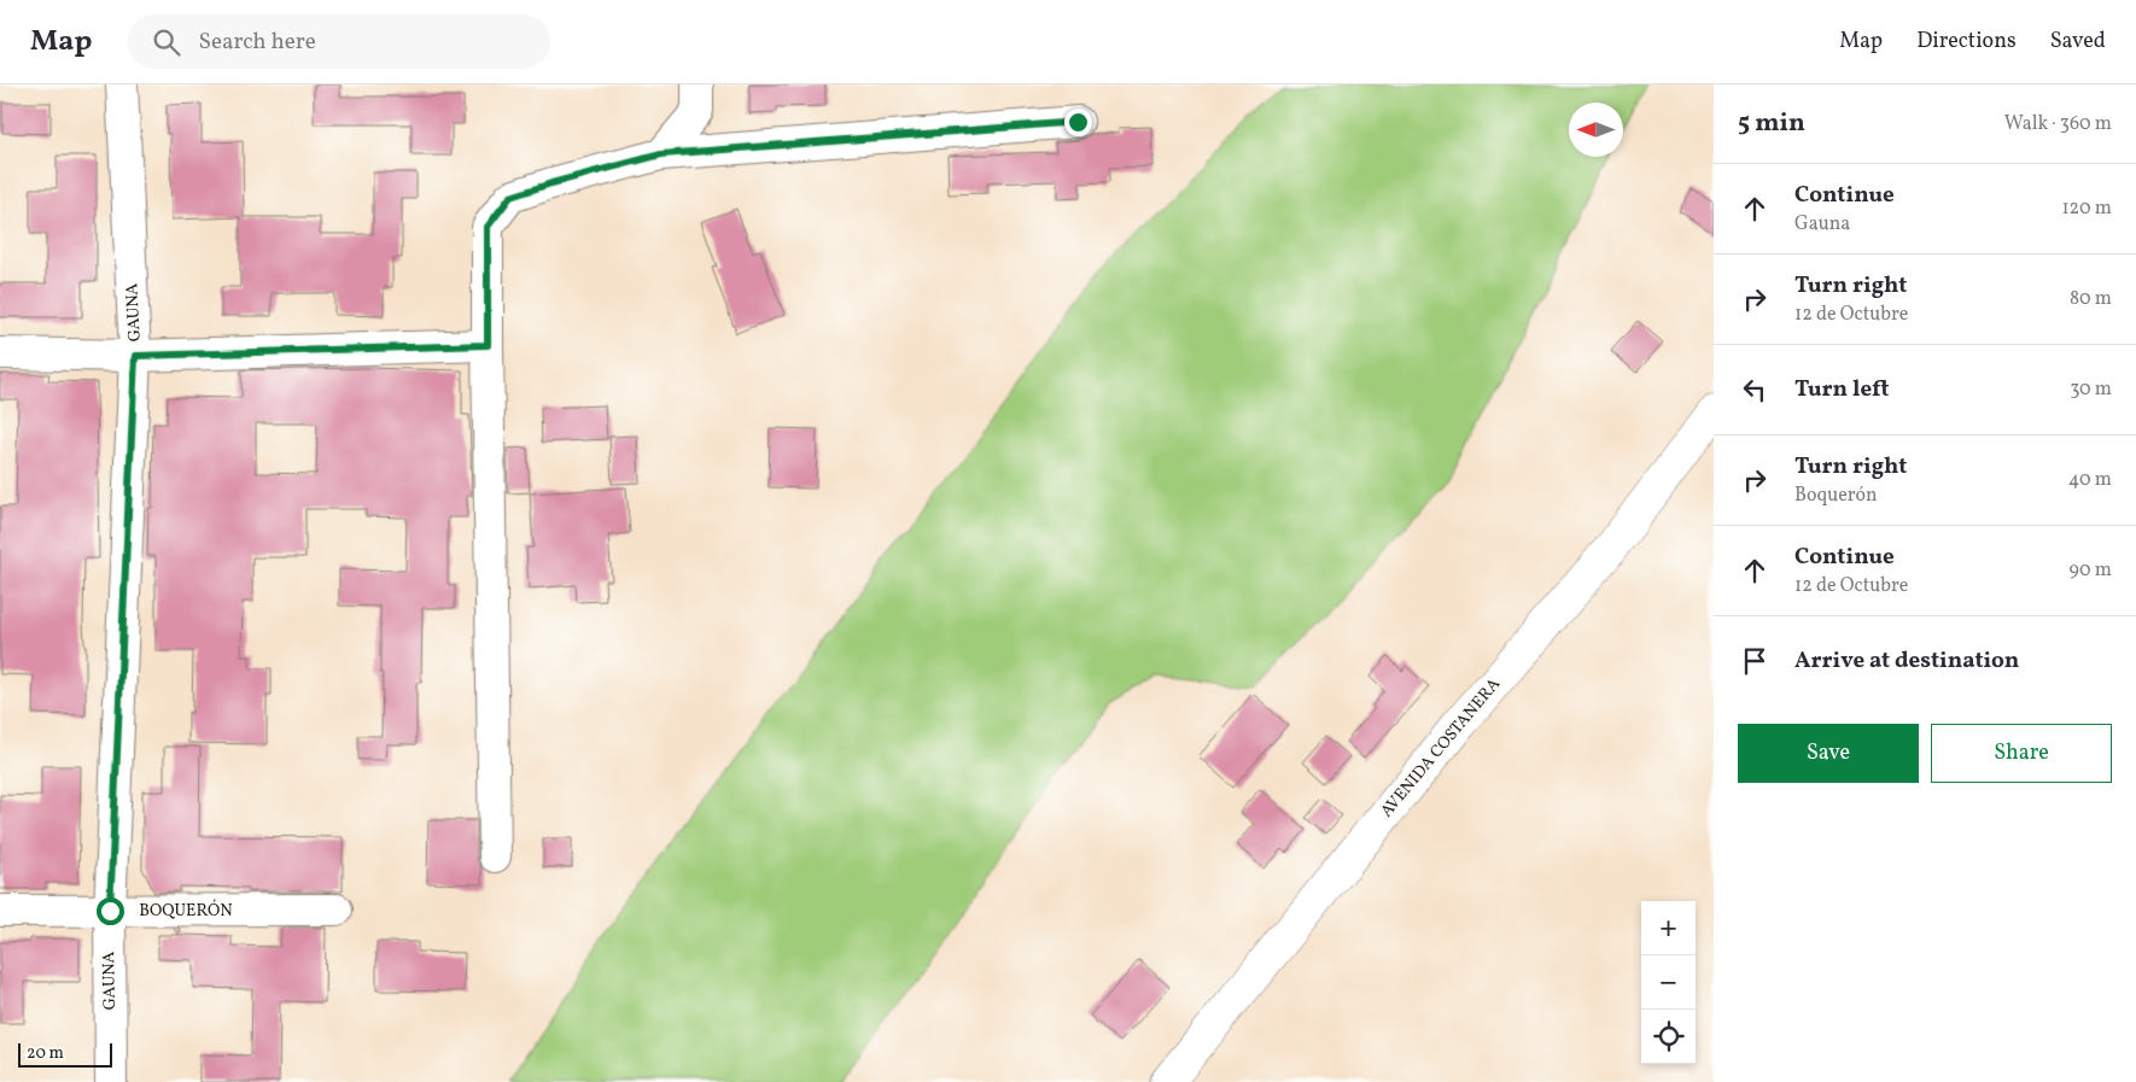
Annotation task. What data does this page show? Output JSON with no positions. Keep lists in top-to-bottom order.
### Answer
{
  "streets": {
    "street": ["GAUNA", "AVENIDA COSTANERA", "BOQUERÓN"]
  },
  "crossings": [
    ["GAUNA", "BOQUERÓN"]
  ],
  "scale_bar": "20 m",
  "north": "left",
  "page": {
    "header": "Map",
    "search": "Search here",
    "nav": ["Map", "Directions", "Saved"],
    "heading": ["5 min", "Walk · 360 m"],
    "list": [
      ["Continue", "Gauna", "120 m"],
      ["Turn right", "12 de Octubre", "80 m"],
      ["Turn left", "30 m"],
      ["Turn right", "Boquerón", "40 m"],
      ["Continue", "12 de Octubre", "90 m"],
      "Arrive at destination"
    ],
    "buttons": ["Save", "Share"],
    "map_buttons": ["+", "−"],
    "scale": "20 m"
  }
}
